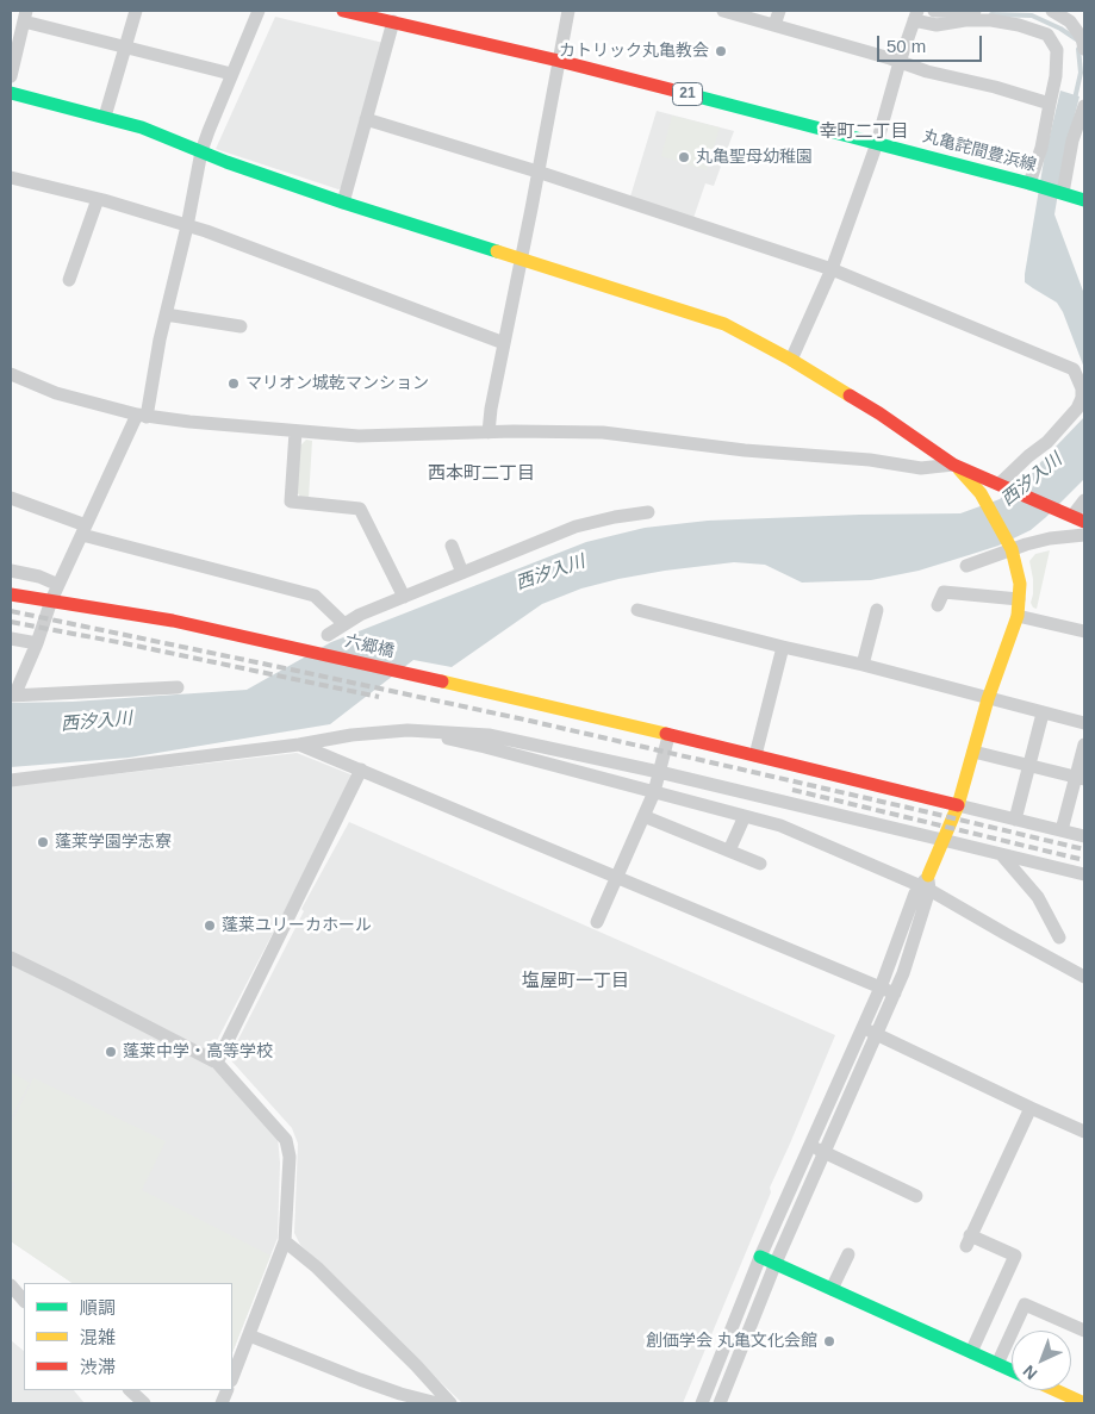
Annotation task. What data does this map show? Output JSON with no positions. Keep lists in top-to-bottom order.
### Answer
{
  "streets": {
    "street": ["21", "丸亀詫間豊浜線", "六郷橋"]
  },
  "districts": ["幸町二丁目", "西本町二丁目", "塩屋町一丁目"],
  "water": ["西汐入川"],
  "places": [
    "カトリック丸亀教会",
    "丸亀聖母幼稚園",
    "マリオン城乾マンション",
    "蓬莱学園学志寮",
    "蓬莱ユリーカホール",
    "蓬莱中学・高等学校",
    "創価学会 丸亀文化会館"
  ],
  "legend": ["順調", "混雑", "渋滞"],
  "scale_bar": "50 m",
  "north": "bottom left"
}
